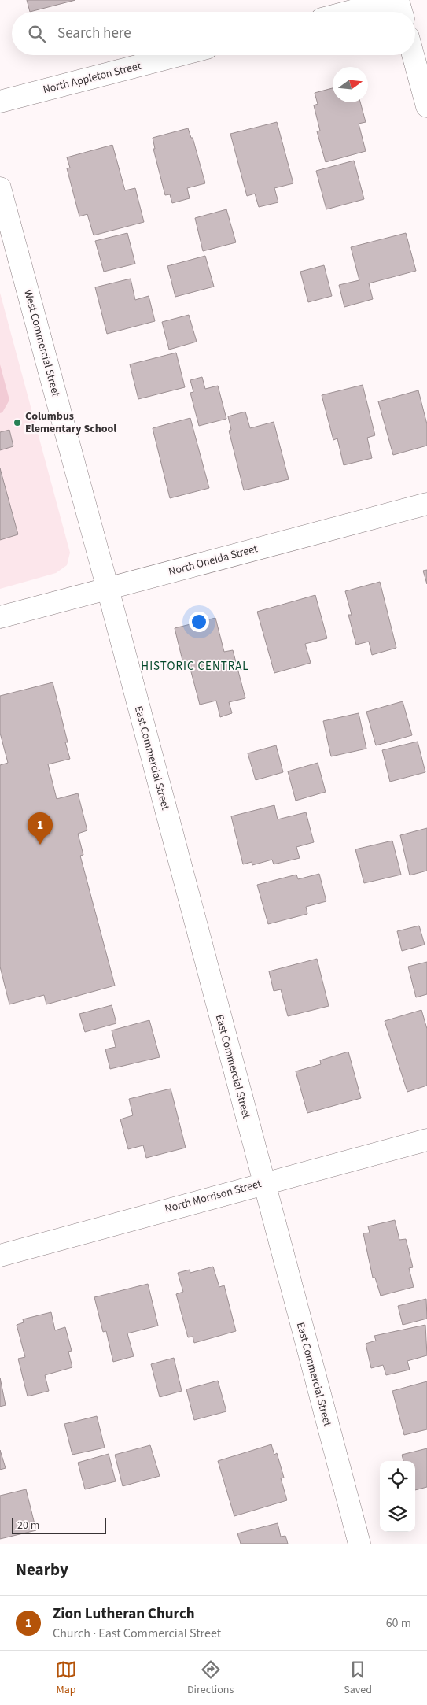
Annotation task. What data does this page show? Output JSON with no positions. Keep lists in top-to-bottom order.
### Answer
{
  "streets": {
    "street": [
      "North Appleton Street",
      "West Commercial Street",
      "North Oneida Street",
      "East Commercial Street",
      "North Morrison Street"
    ]
  },
  "crossings": [
    ["West Commercial Street", "North Oneida Street"],
    ["West Commercial Street", "East Commercial Street"],
    ["North Oneida Street", "East Commercial Street"],
    ["East Commercial Street", "North Morrison Street"]
  ],
  "districts": ["HISTORIC CENTRAL"],
  "places": ["Columbus Elementary School"],
  "scale_bar": "20 m",
  "north": "right",
  "page": {
    "search": "Search here",
    "pins": "1",
    "scale": "20 m",
    "heading": "Nearby",
    "list": [
      {
        "mark": "1",
        "name": "Zion Lutheran Church",
        "note": "Church · East Commercial Street",
        "value": "60 m"
      }
    ],
    "nav": ["Map", "Directions", "Saved"]
  }
}
